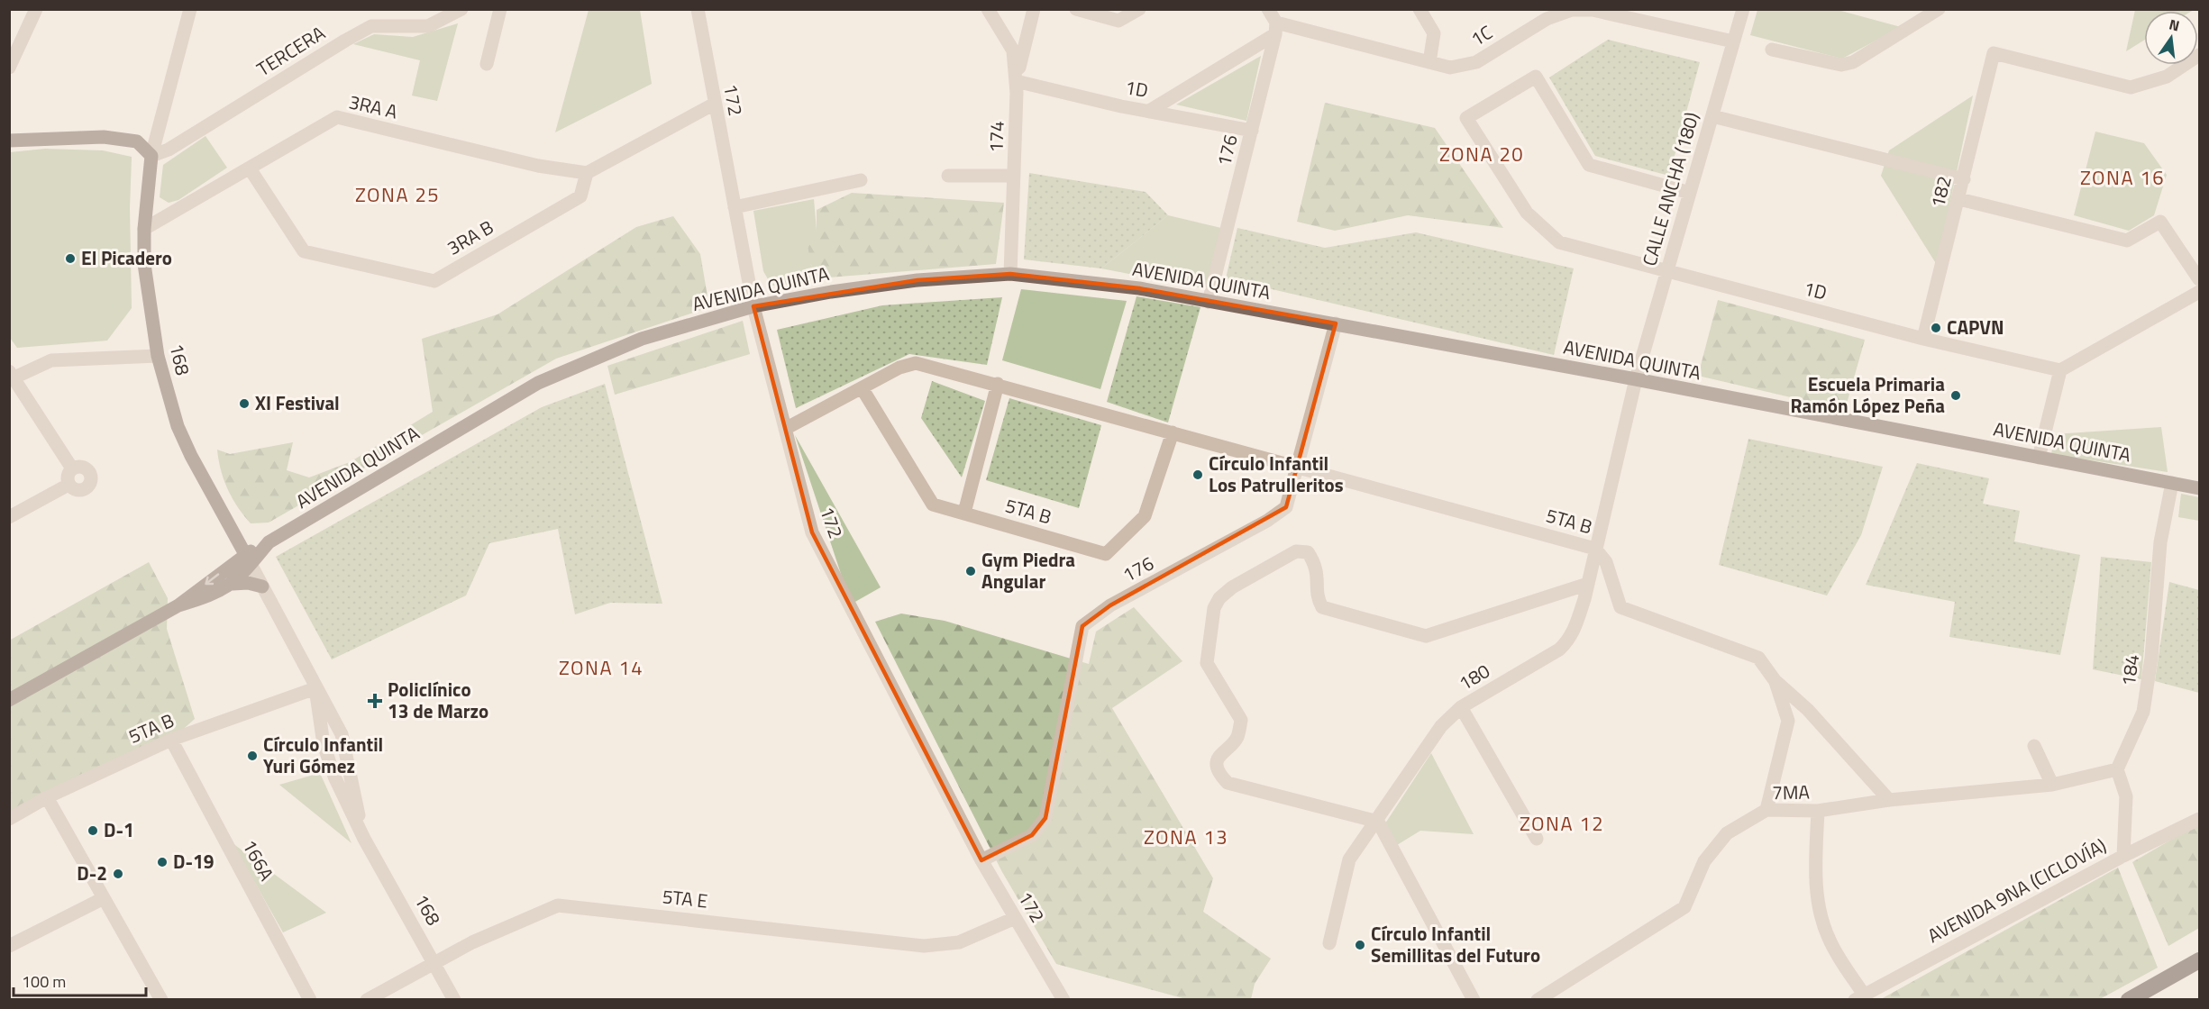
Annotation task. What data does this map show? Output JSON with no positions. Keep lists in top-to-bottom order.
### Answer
{
  "streets": {
    "main road": ["AVENIDA QUINTA", "168"],
    "street": [
      "1C",
      "TERCERA",
      "1D",
      "172",
      "3RA A",
      "174",
      "176",
      "CALLE ANCHA (180)",
      "182",
      "3RA B",
      "5TA B",
      "184",
      "180",
      "7MA",
      "166A",
      "AVENIDA 9NA (CICLOVÍA)",
      "5TA E"
    ]
  },
  "crossings": [
    ["1C", "176"],
    ["1C", "CALLE ANCHA (180)"],
    ["TERCERA", "168"],
    ["1D", "174"],
    ["1D", "176"],
    ["1D", "CALLE ANCHA (180)"],
    ["1D", "182"],
    ["172", "176"],
    ["172", "AVENIDA QUINTA"],
    ["172", "5TA B"],
    ["172", "5TA E"],
    ["3RA A", "3RA B"],
    ["3RA A", "168"],
    ["174", "AVENIDA QUINTA"],
    ["176", "AVENIDA QUINTA"],
    ["176", "5TA B"],
    ["CALLE ANCHA (180)", "AVENIDA QUINTA"],
    ["CALLE ANCHA (180)", "180"],
    ["AVENIDA QUINTA", "168"],
    ["AVENIDA QUINTA", "184"],
    ["AVENIDA QUINTA", "180"],
    ["168", "5TA B"],
    ["168", "5TA E"],
    ["5TA B", "180"],
    ["5TA B", "7MA"],
    ["5TA B", "166A"],
    ["184", "7MA"]
  ],
  "districts": [
    "ZONA 20",
    "ZONA 16",
    "ZONA 25",
    "ZONA 14",
    "ZONA 12",
    "ZONA 13"
  ],
  "places": {
    "other": [
      "El Picadero",
      "CAPVN",
      "Escuela Primaria Ramón López Peña",
      "XI Festival",
      "Círculo Infantil Los Patrulleritos",
      "Gym Piedra Angular",
      "Círculo Infantil Yuri Gómez",
      "D-1",
      "D-19",
      "D-2",
      "Círculo Infantil Semillitas del Futuro"
    ],
    "health": ["Policlínico 13 de Marzo"]
  },
  "scale_bar": "100 m",
  "north": "top"
}
